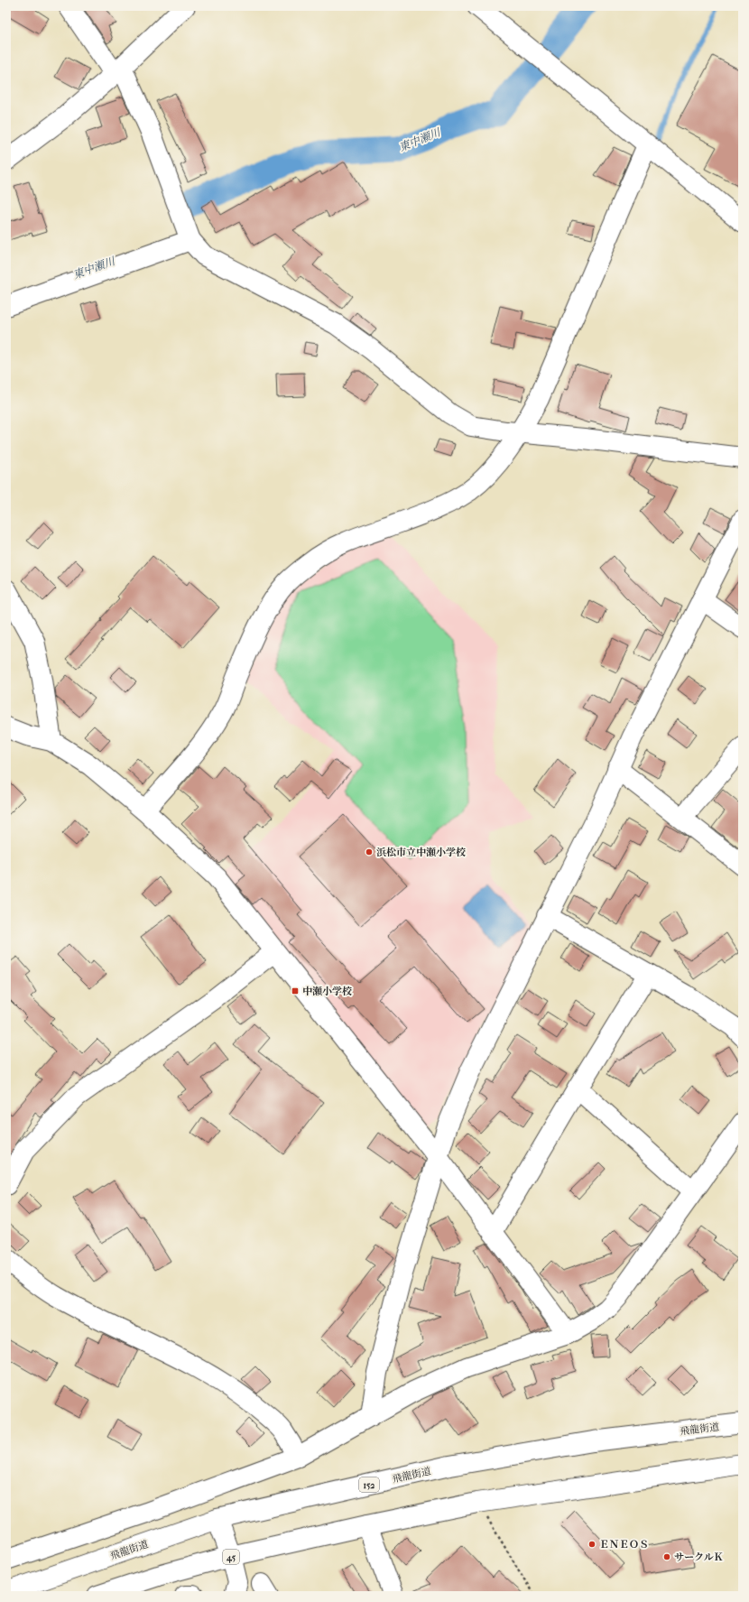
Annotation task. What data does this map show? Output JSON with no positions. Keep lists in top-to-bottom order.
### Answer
{
  "streets": {
    "main road": ["飛龍街道", "152", "45"]
  },
  "crossings": [
    ["飛龍街道", "45"]
  ],
  "water": ["東中瀬川"],
  "places": {
    "other": ["浜松市立中瀬小学校", "ＥＮＥＯＳ", "サークルＫ"],
    "transit": ["中瀬小学校"]
  }
}
